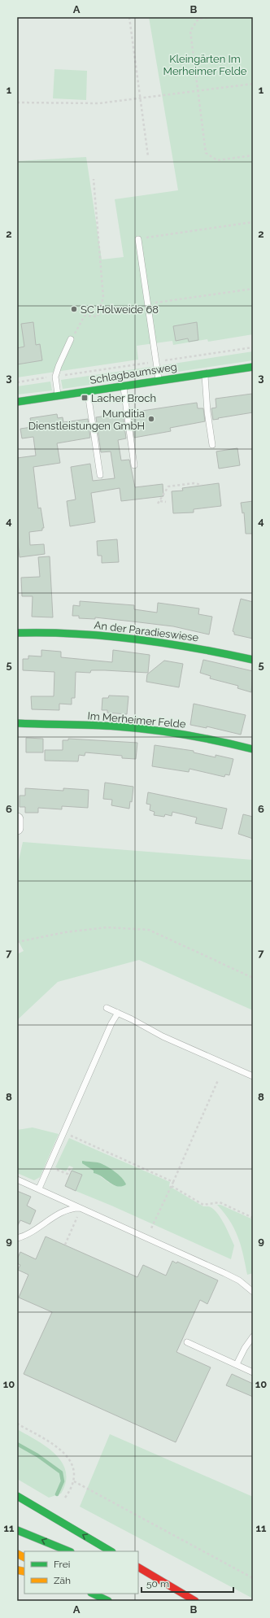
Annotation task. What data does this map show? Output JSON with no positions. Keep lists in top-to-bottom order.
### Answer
{
  "streets": {
    "main road": ["Schlagbaumsweg", "An der Paradieswiese", "Im Merheimer Felde"]
  },
  "parks": ["Kleingärten Im Merheimer Felde"],
  "places": {
    "other": ["SC Holweide 68", "Munditia Dienstleistungen GmbH"],
    "transit": ["Lacher Broch"]
  },
  "legend": ["Frei", "Zäh"],
  "scale_bar": "50 m",
  "grid": {
    "columns": ["A", "B"],
    "rows": [
      "1",
      "2",
      "3",
      "4",
      "5",
      "6",
      "7",
      "8",
      "9",
      "10",
      "11"
    ]
  }
}
